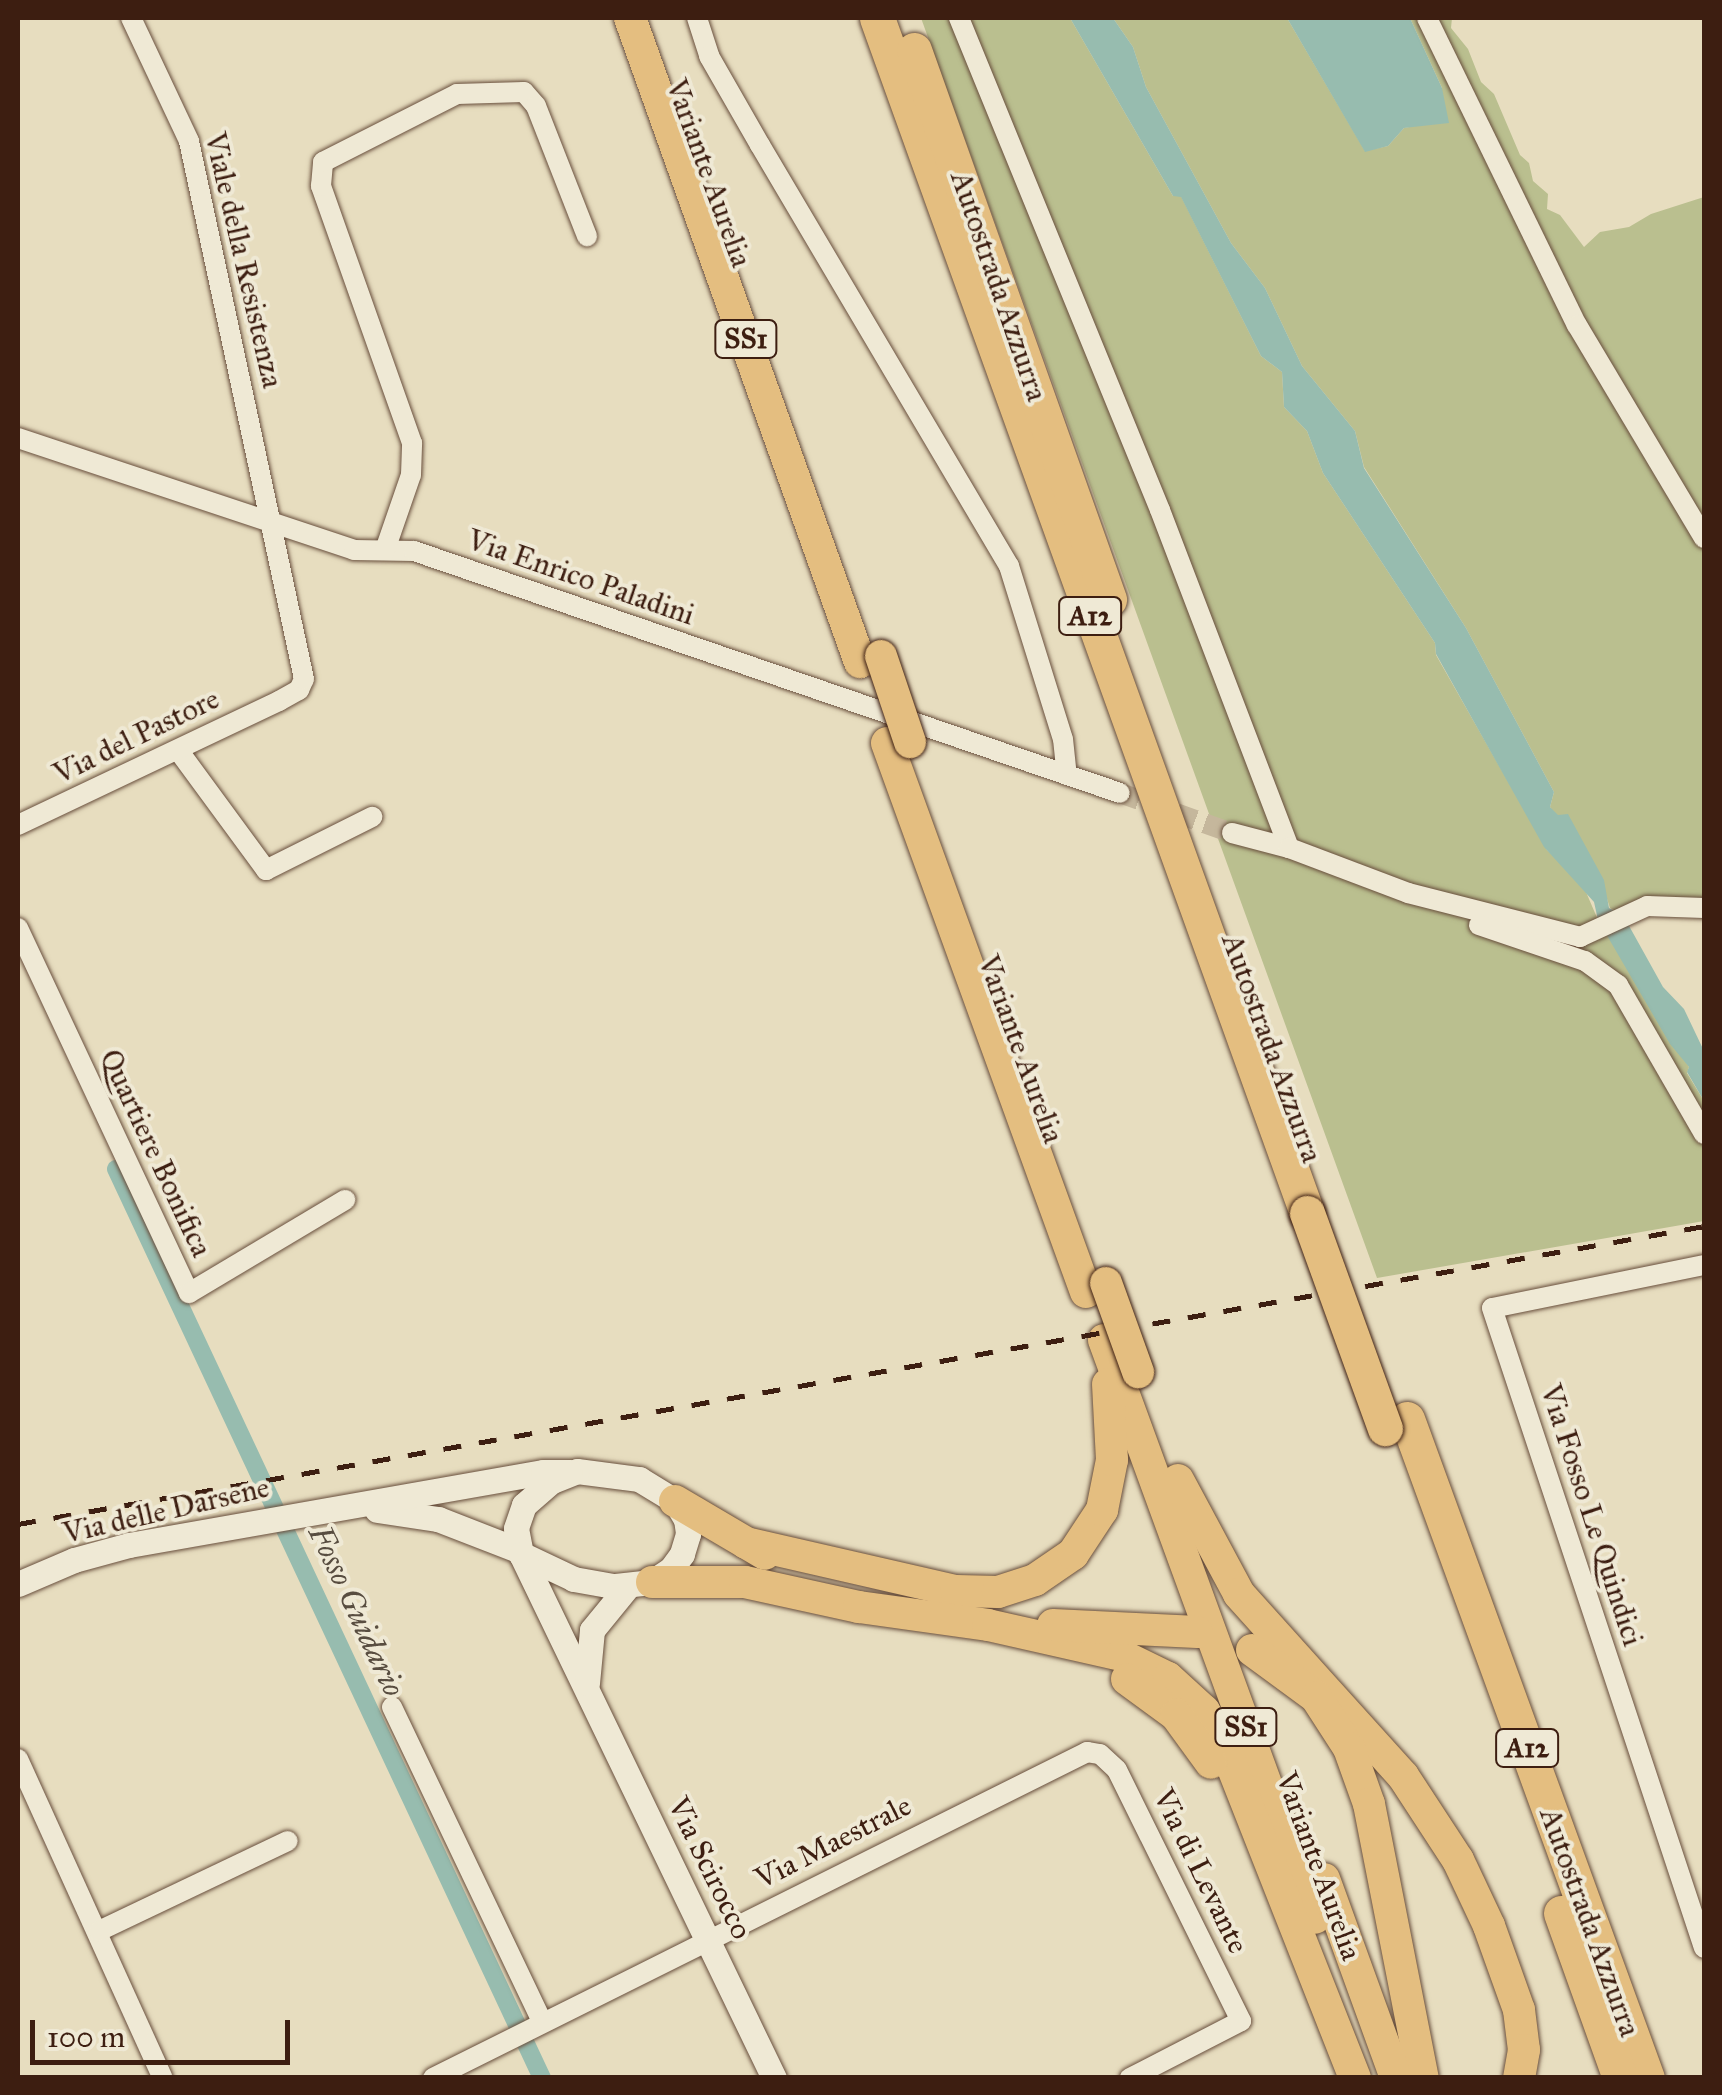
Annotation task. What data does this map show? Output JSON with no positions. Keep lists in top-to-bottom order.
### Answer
{
  "streets": {
    "highway": [
      "Variante Aurelia",
      "Autostrada Azzurra",
      "SS1",
      "A12"
    ],
    "street": [
      "Viale della Resistenza",
      "Via Enrico Paladini",
      "Via del Pastore",
      "Quartiere Bonifica",
      "Via delle Darsene",
      "Via Fosso Le Quindici",
      "Via Maestrale",
      "Via Scirocco",
      "Via di Levante"
    ]
  },
  "crossings": [
    ["Viale della Resistenza", "Via Enrico Paladini"],
    ["Viale della Resistenza", "Via del Pastore"],
    ["Via Enrico Paladini", "Via del Pastore"],
    ["Via delle Darsene", "Via Scirocco"],
    ["Via Maestrale", "Via Scirocco"],
    ["Via Maestrale", "Via di Levante"]
  ],
  "water": ["Fosso Guidario"],
  "scale_bar": "100 m"
}
